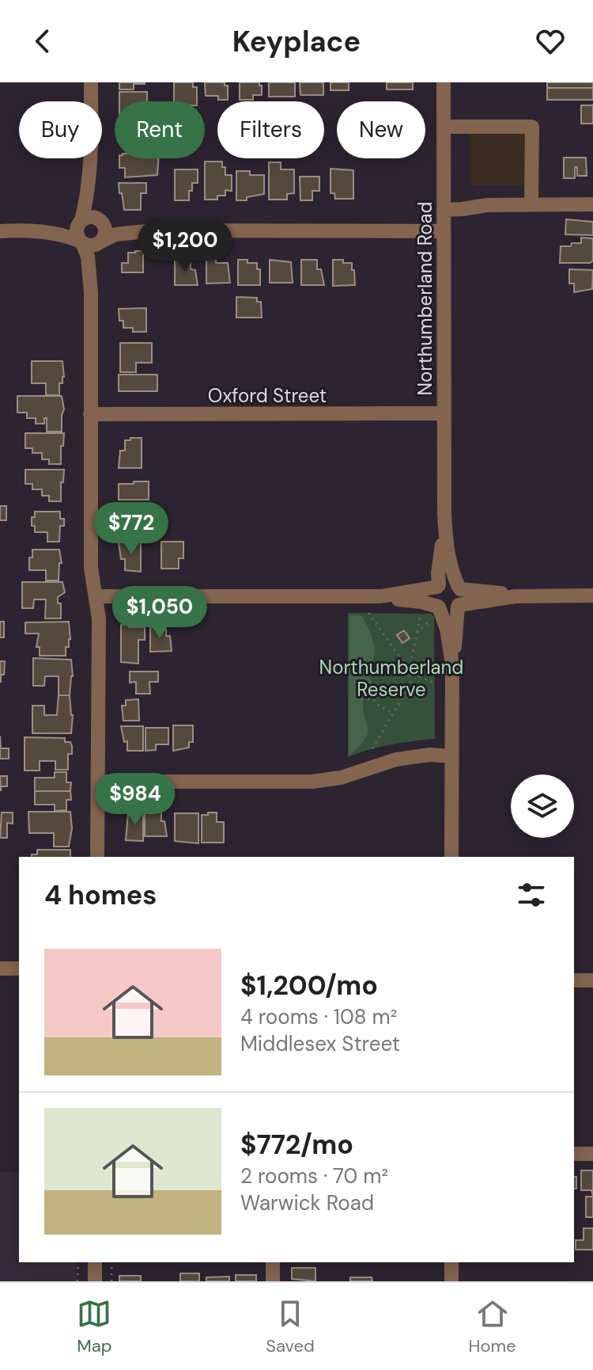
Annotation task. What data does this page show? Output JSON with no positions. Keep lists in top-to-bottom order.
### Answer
{
  "streets": {
    "street": ["Northumberland Road", "Oxford Street"]
  },
  "crossings": [
    ["Northumberland Road", "Oxford Street"]
  ],
  "parks": ["Northumberland Reserve"],
  "page": {
    "header": "Keyplace",
    "chip": [
      "Buy",
      "Rent",
      "Filters",
      "New"
    ],
    "price": [
      "$1,200",
      "$772",
      "$1,050",
      "$984"
    ],
    "heading": "4 homes",
    "list": [
      {
        "name": "$1,200/mo",
        "note": "4 rooms · 108 m² · Middlesex Street"
      },
      {
        "name": "$772/mo",
        "note": "2 rooms · 70 m² · Warwick Road"
      }
    ],
    "tabs": ["Map", "Saved", "Home"]
  }
}
